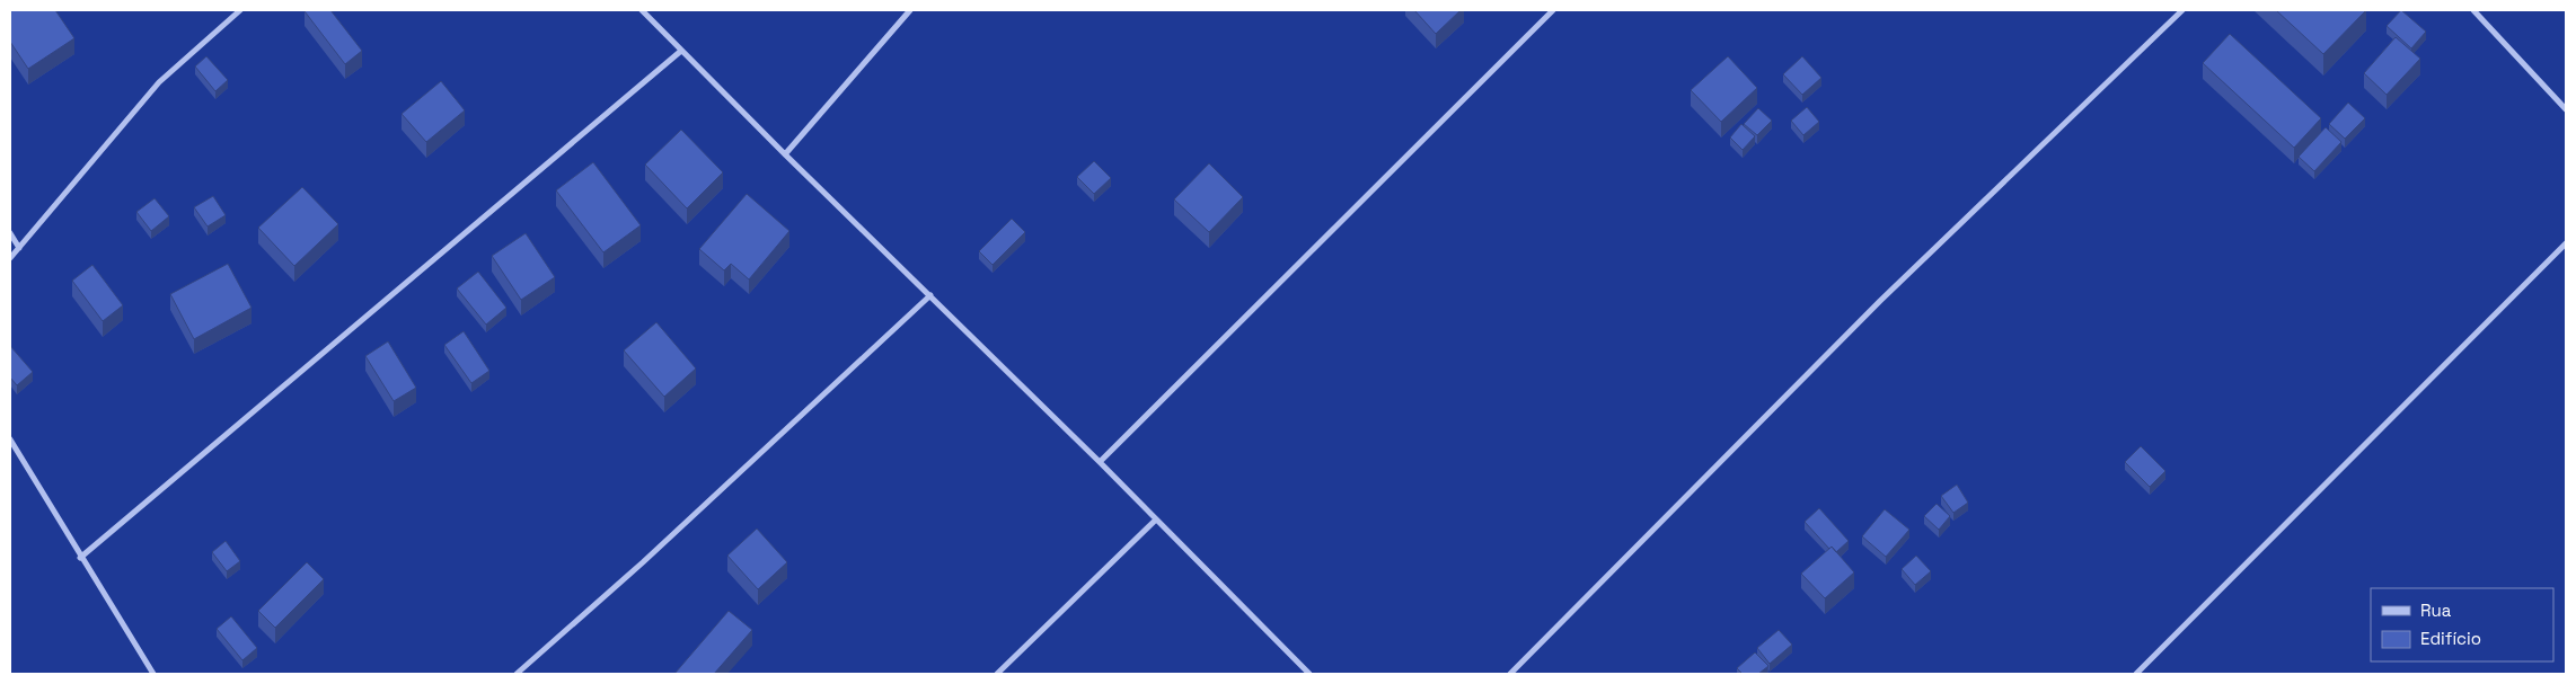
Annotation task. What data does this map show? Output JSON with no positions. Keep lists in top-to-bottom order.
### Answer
{
  "legend": ["Rua", "Edifício"]
}
